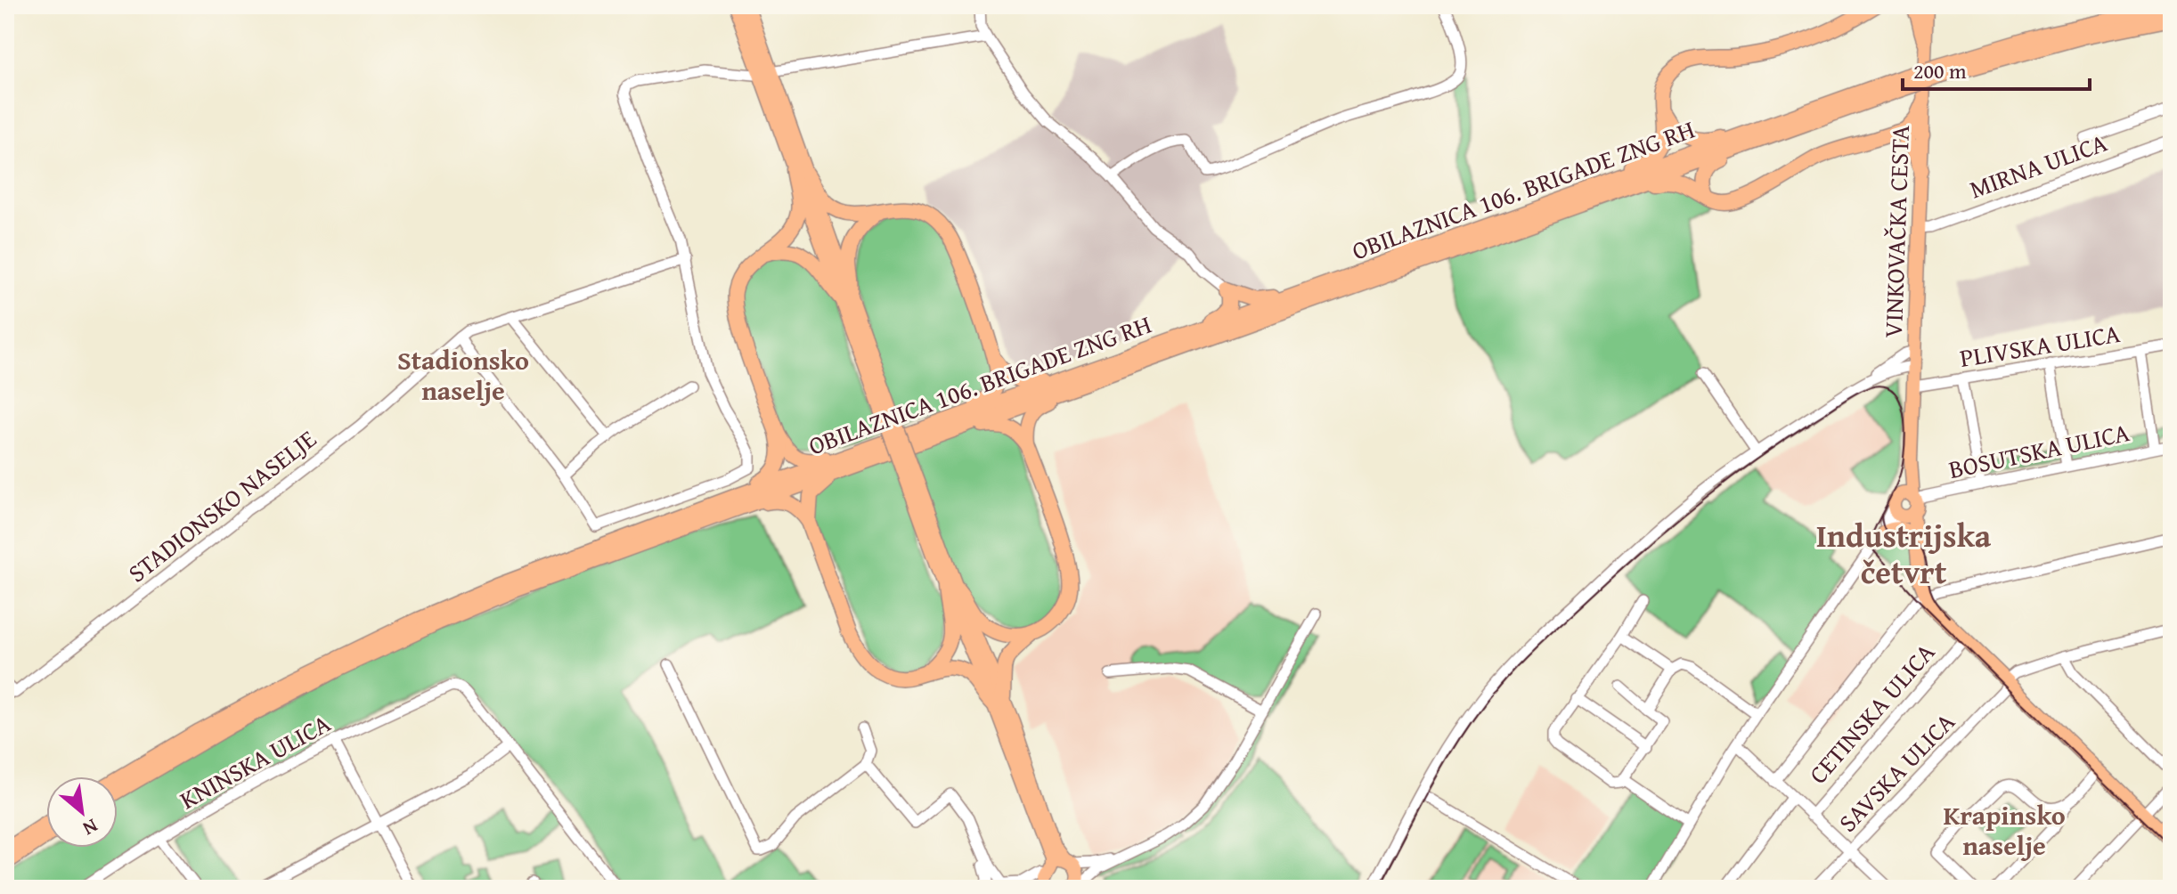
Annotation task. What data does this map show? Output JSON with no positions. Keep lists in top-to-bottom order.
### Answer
{
  "streets": {
    "highway": ["OBILAZNICA 106. BRIGADE ZNG RH"],
    "main road": ["VINKOVAČKA CESTA"],
    "street": [
      "MIRNA ULICA",
      "PLIVSKA ULICA",
      "BOSUTSKA ULICA",
      "STADIONSKO NASELJE",
      "CETINSKA ULICA",
      "KNINSKA ULICA",
      "SAVSKA ULICA"
    ]
  },
  "crossings": [
    ["MIRNA ULICA", "VINKOVAČKA CESTA"],
    ["VINKOVAČKA CESTA", "PLIVSKA ULICA"],
    ["VINKOVAČKA CESTA", "BOSUTSKA ULICA"],
    ["VINKOVAČKA CESTA", "CETINSKA ULICA"],
    ["VINKOVAČKA CESTA", "SAVSKA ULICA"]
  ],
  "districts": ["Stadionsko naselje", "Industrijska četvrt", "Krapinsko naselje"],
  "scale_bar": "200 m",
  "north": "bottom right"
}
